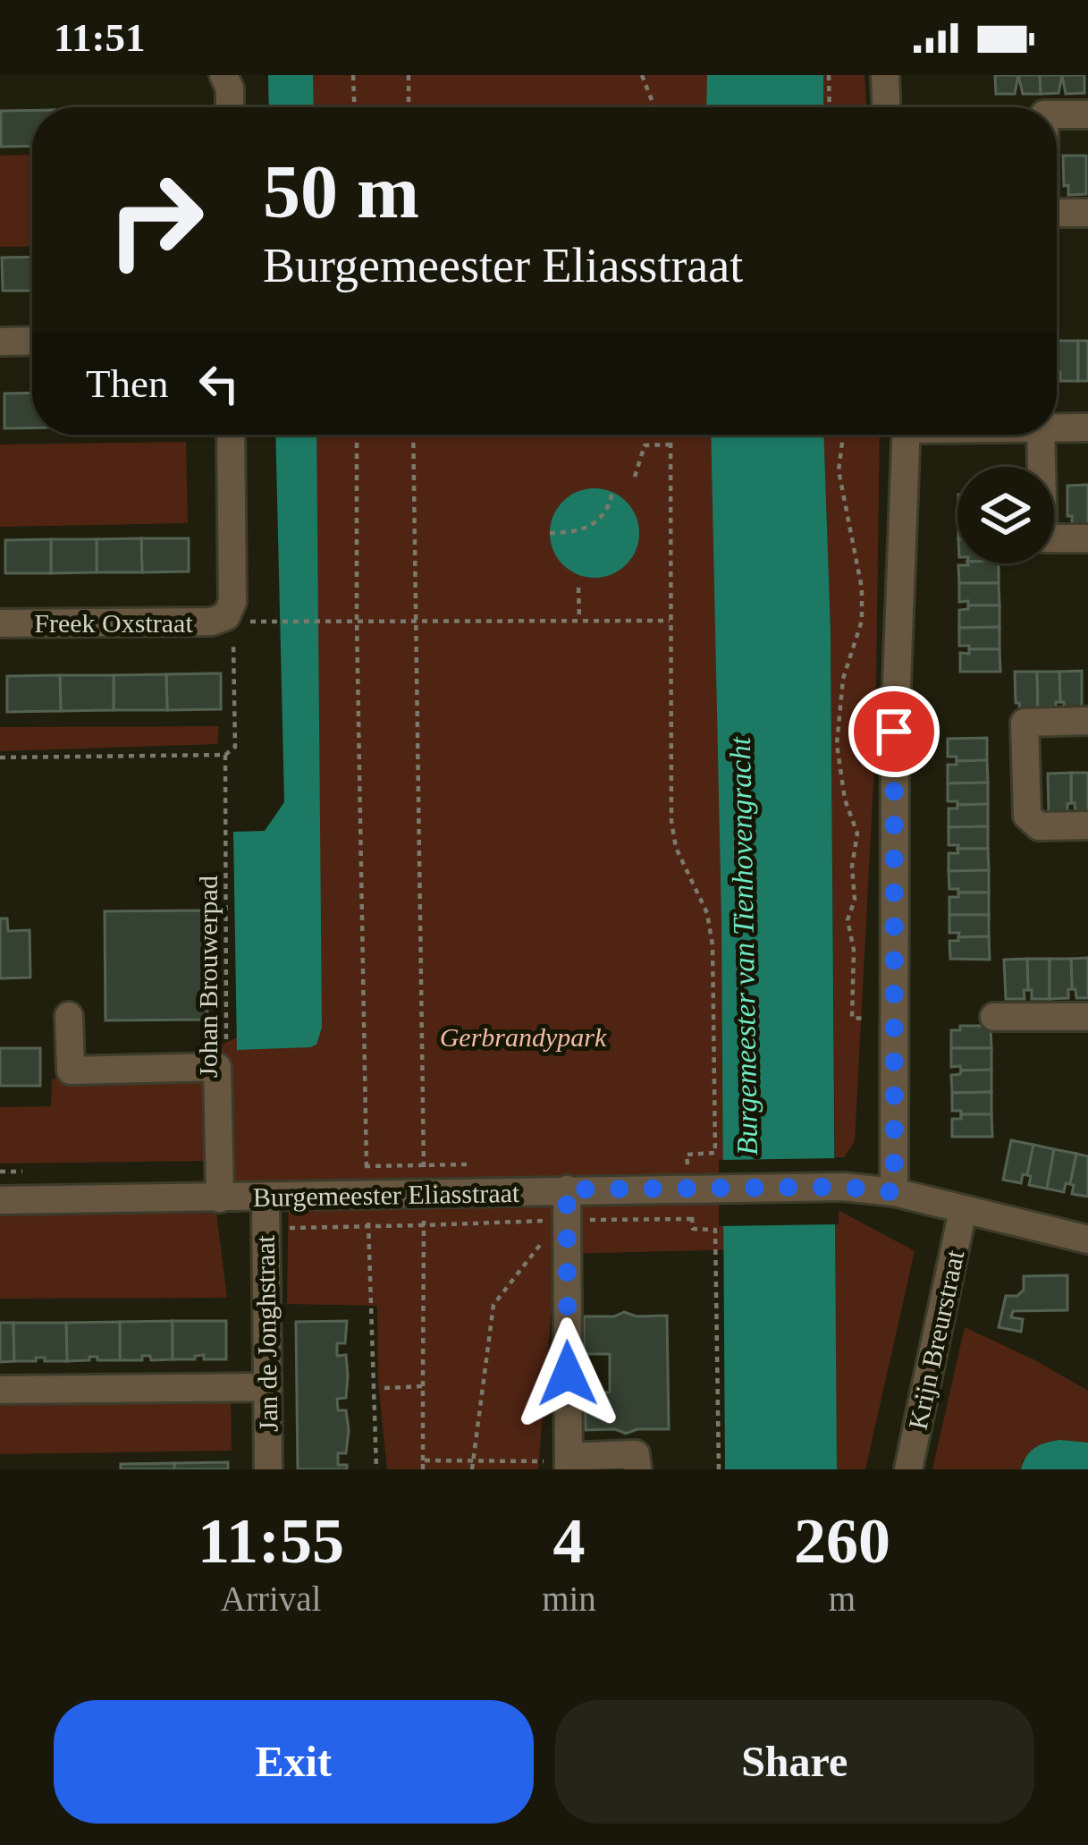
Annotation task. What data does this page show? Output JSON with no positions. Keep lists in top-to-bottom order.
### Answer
{
  "streets": {
    "street": [
      "Freek Oxstraat",
      "Burgemeester Eliasstraat",
      "Jan de Jonghstraat",
      "Krijn Breurstraat"
    ],
    "path": ["Johan Brouwerpad"]
  },
  "crossings": [
    ["Freek Oxstraat", "Johan Brouwerpad"],
    ["Burgemeester Eliasstraat", "Jan de Jonghstraat"],
    ["Burgemeester Eliasstraat", "Krijn Breurstraat"]
  ],
  "water": ["Burgemeester van Tienhovengracht"],
  "parks": ["Gerbrandypark"],
  "page": {
    "status": "11:51",
    "turn": ["50 m", "Burgemeester Eliasstraat"],
    "then": "Then",
    "eta": [
      "11:55",
      "Arrival",
      "4",
      "min",
      "260",
      "m"
    ],
    "buttons": ["Exit", "Share"]
  }
}
